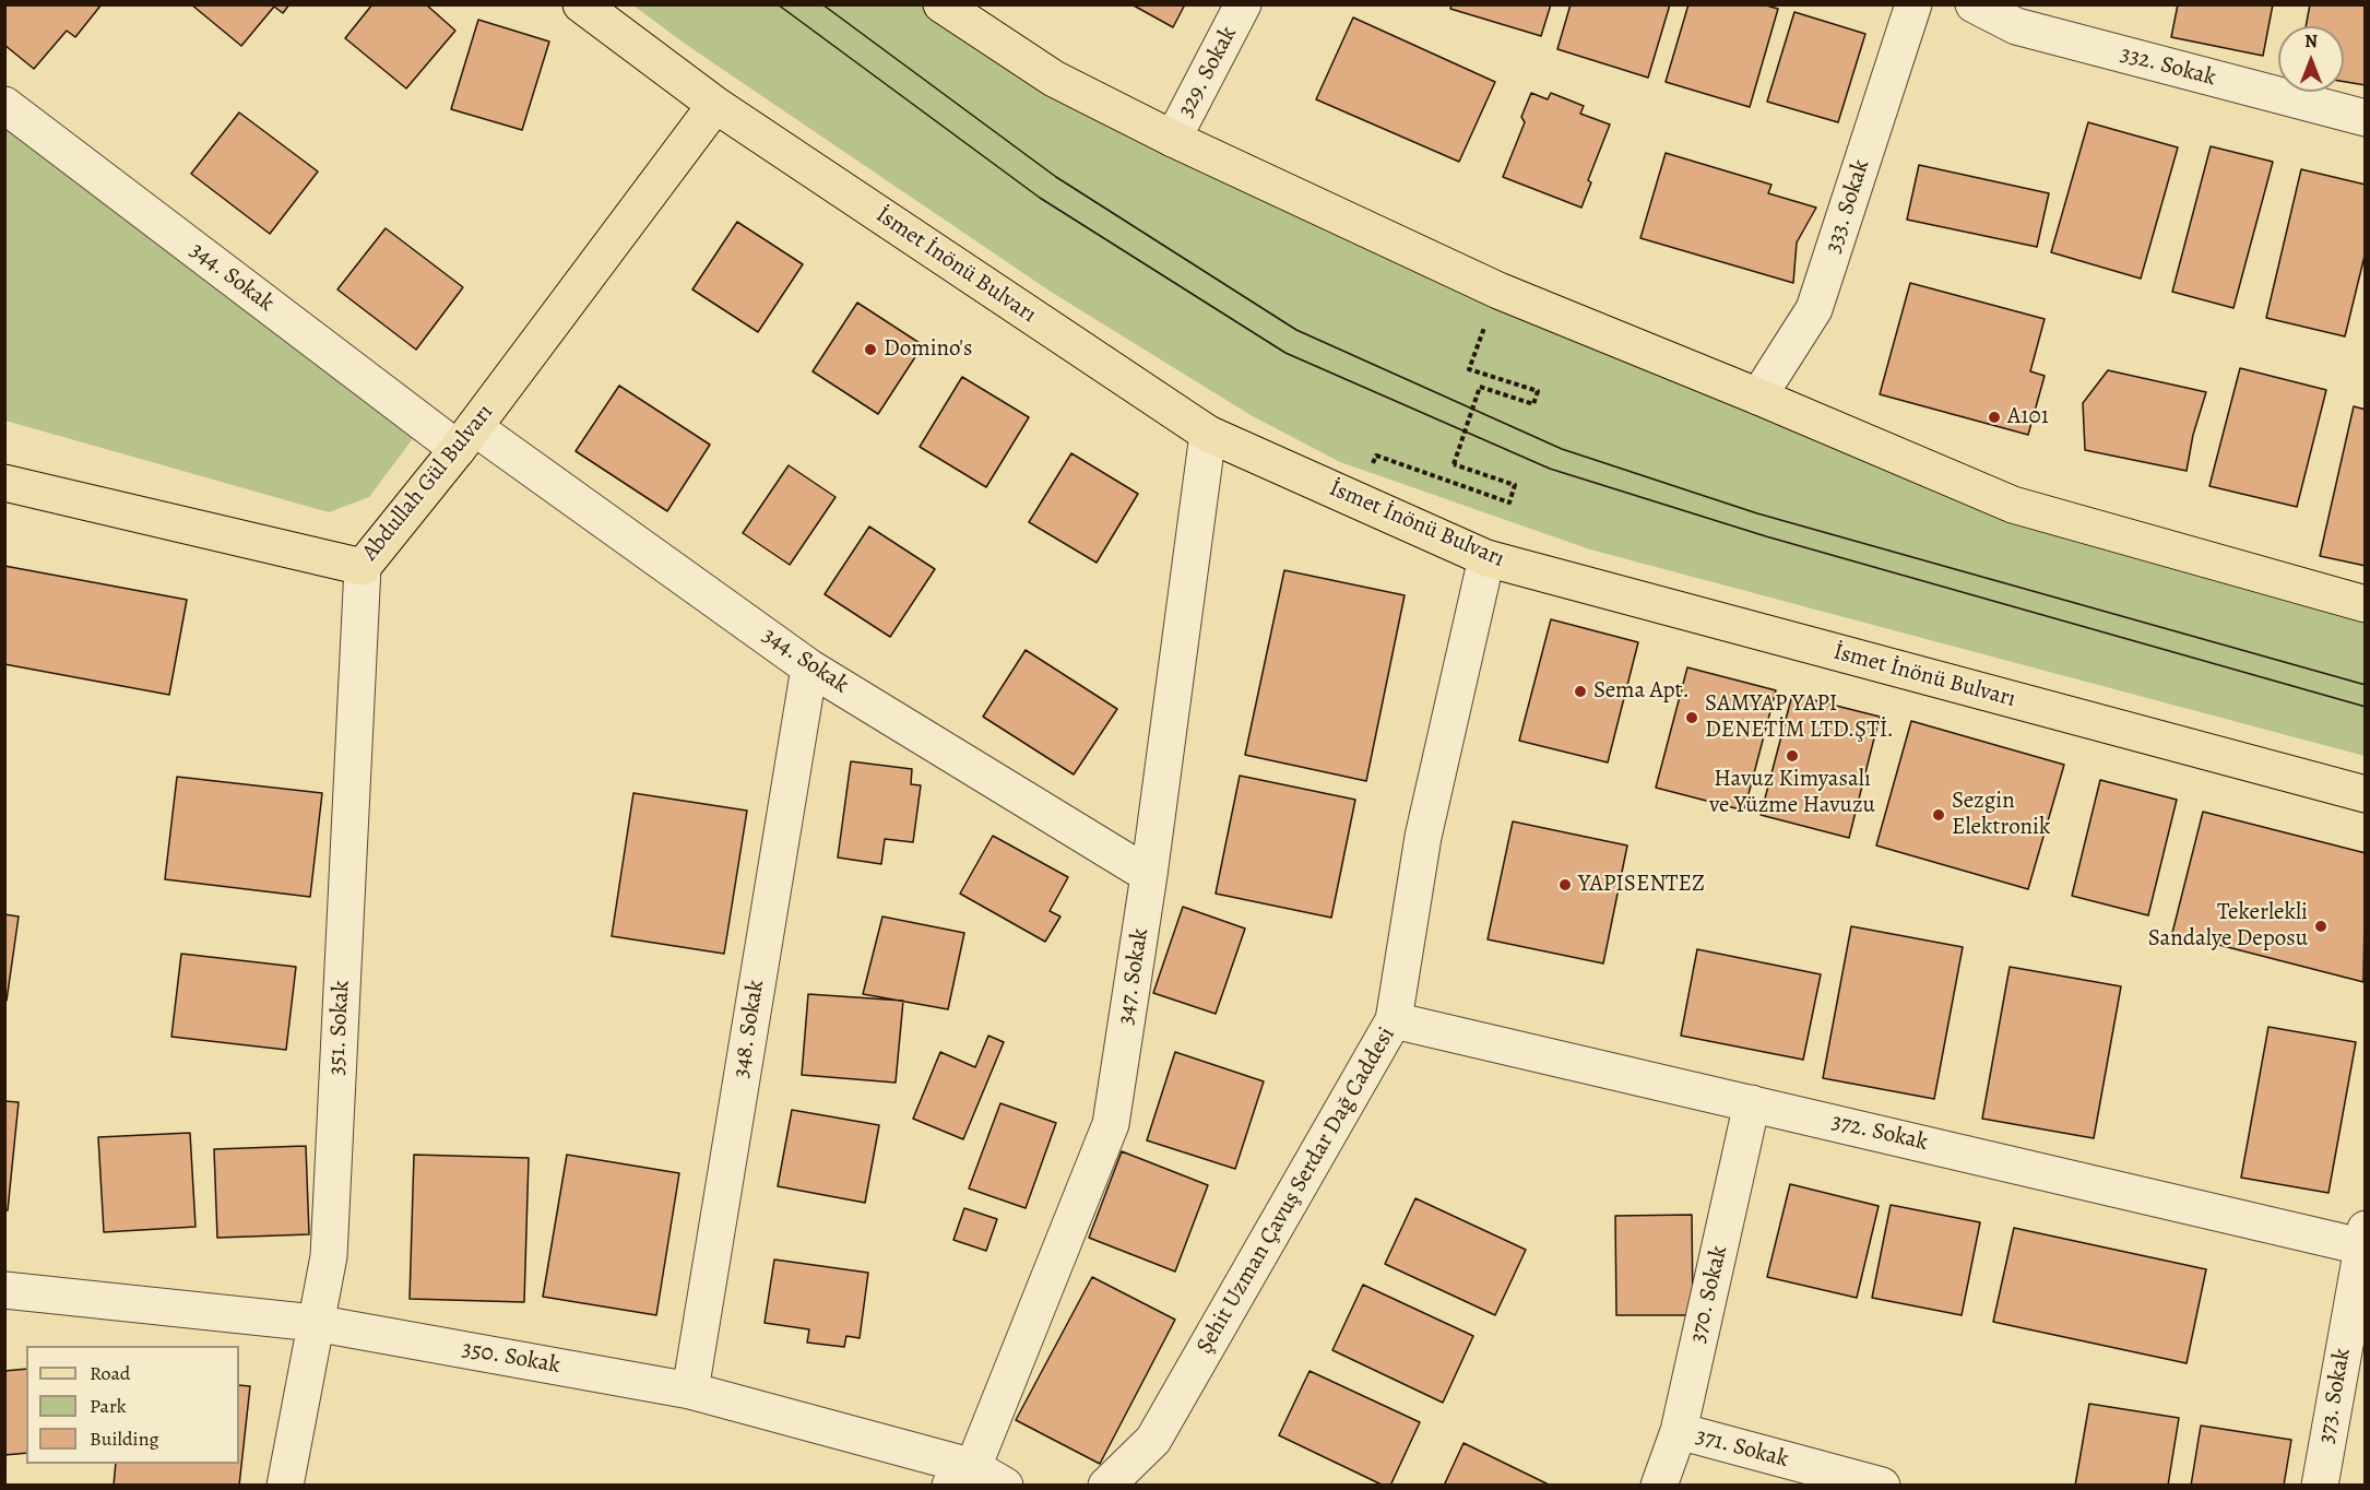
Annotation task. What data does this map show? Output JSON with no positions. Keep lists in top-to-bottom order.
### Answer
{
  "streets": {
    "main road": ["İsmet İnönü Bulvarı", "Abdullah Gül Bulvarı"],
    "street": [
      "332. Sokak",
      "329. Sokak",
      "333. Sokak",
      "344. Sokak",
      "347. Sokak",
      "351. Sokak",
      "348. Sokak",
      "372. Sokak",
      "Şehit Uzman Çavuş Serdar Dağ Caddesi",
      "370. Sokak",
      "350. Sokak",
      "373. Sokak",
      "371. Sokak"
    ]
  },
  "crossings": [
    ["İsmet İnönü Bulvarı", "Abdullah Gül Bulvarı"],
    ["İsmet İnönü Bulvarı", "347. Sokak"],
    ["İsmet İnönü Bulvarı", "Şehit Uzman Çavuş Serdar Dağ Caddesi"],
    ["344. Sokak", "Abdullah Gül Bulvarı"],
    ["344. Sokak", "347. Sokak"],
    ["344. Sokak", "348. Sokak"],
    ["Abdullah Gül Bulvarı", "351. Sokak"],
    ["347. Sokak", "350. Sokak"],
    ["351. Sokak", "350. Sokak"],
    ["348. Sokak", "350. Sokak"],
    ["372. Sokak", "Şehit Uzman Çavuş Serdar Dağ Caddesi"],
    ["372. Sokak", "370. Sokak"],
    ["372. Sokak", "373. Sokak"],
    ["370. Sokak", "371. Sokak"]
  ],
  "places": [
    "Domino's",
    "A101",
    "Sema Apt.",
    "SAMYAP YAPI DENETİM LTD.ŞTİ.",
    "Havuz Kimyasalı ve Yüzme Havuzu",
    "Sezgin Elektronik",
    "YAPISENTEZ",
    "Tekerlekli Sandalye Deposu"
  ],
  "legend": ["Road", "Park", "Building"],
  "north": "top"
}
